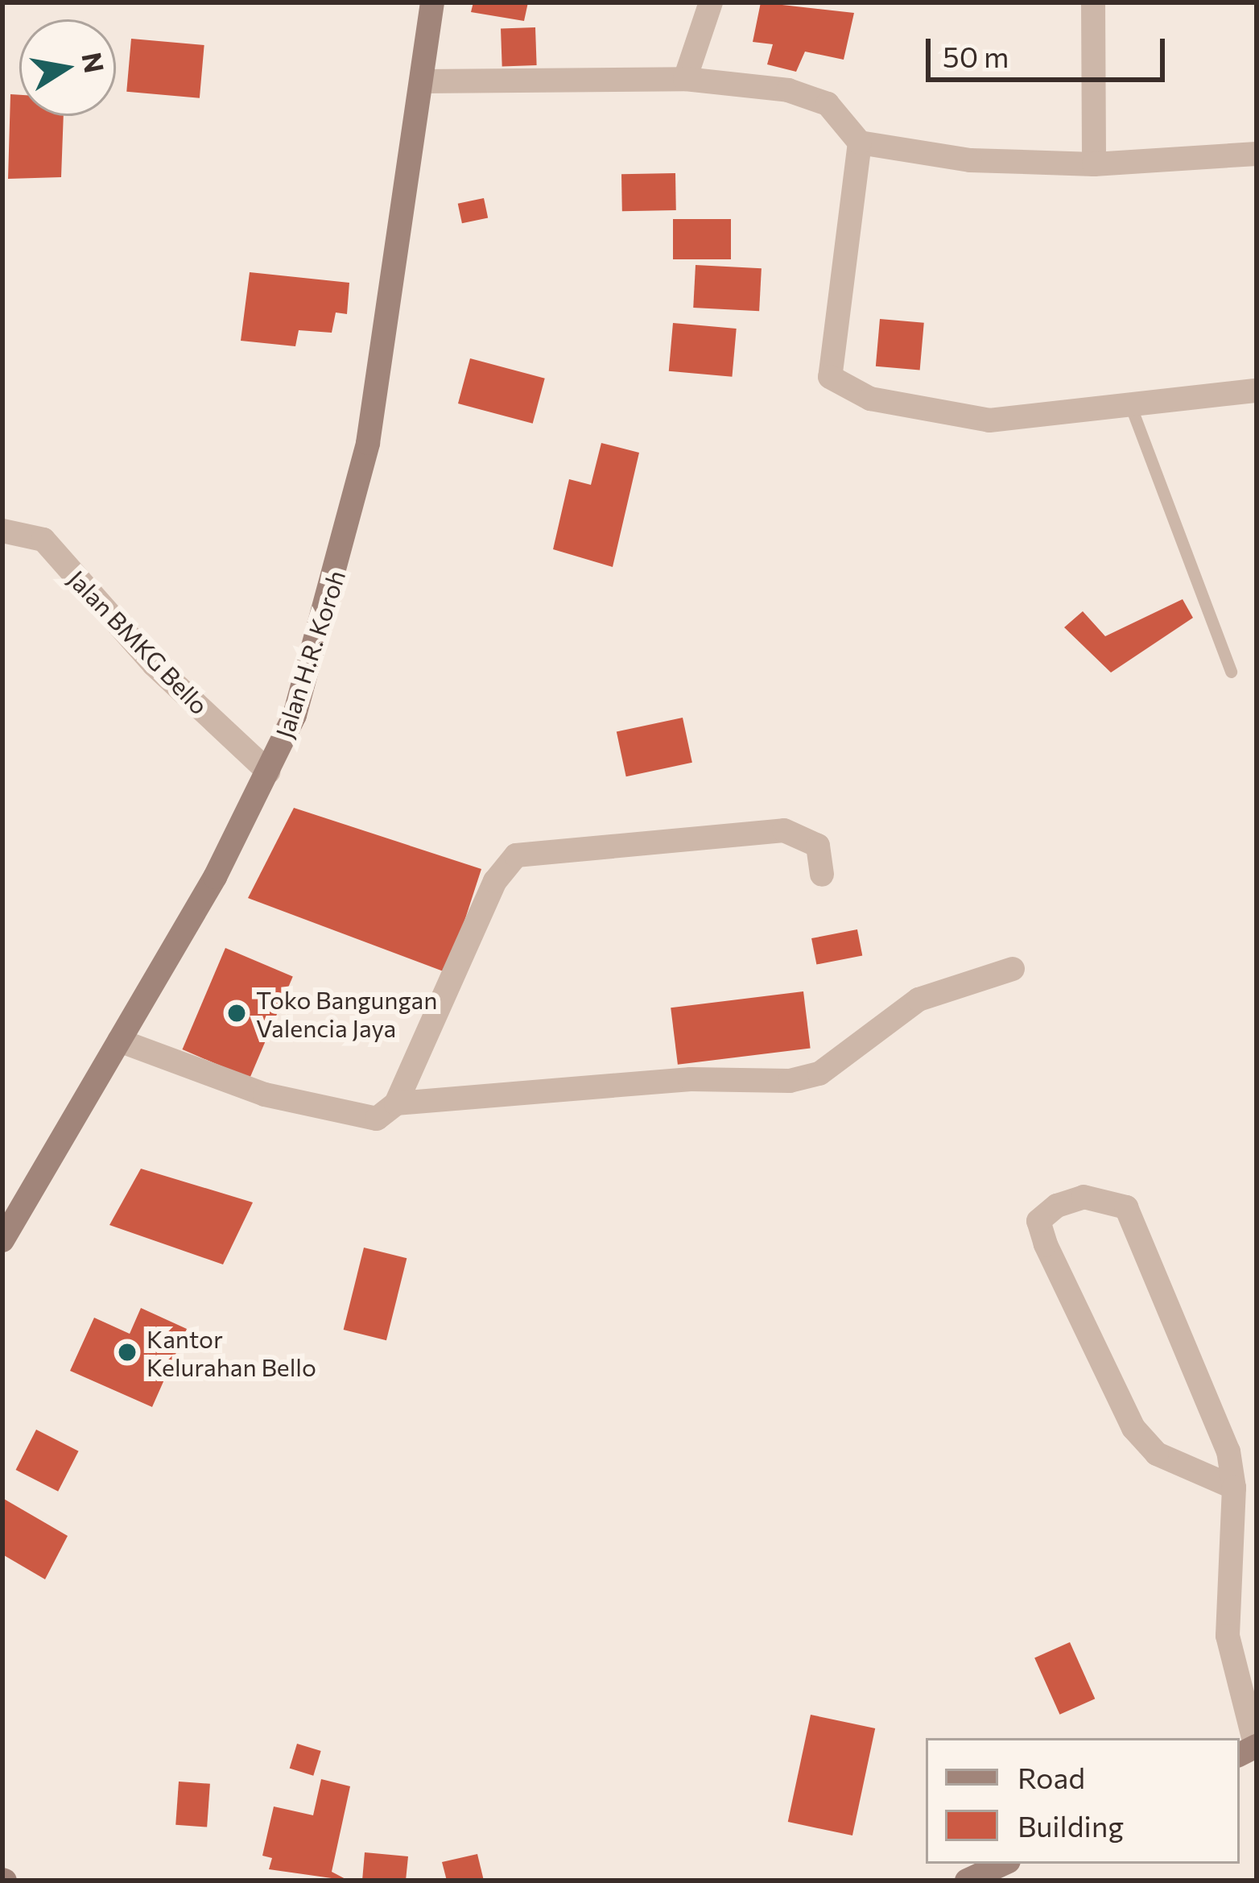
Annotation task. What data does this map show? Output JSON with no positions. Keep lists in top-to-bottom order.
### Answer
{
  "streets": {
    "main road": ["Jalan H.R. Koroh"],
    "street": ["Jalan BMKG Bello"]
  },
  "crossings": [
    ["Jalan BMKG Bello", "Jalan H.R. Koroh"]
  ],
  "places": ["Toko Bangungan Valencia Jaya", "Kantor Kelurahan Bello"],
  "legend": ["Road", "Building"],
  "scale_bar": "50 m",
  "north": "right"
}
